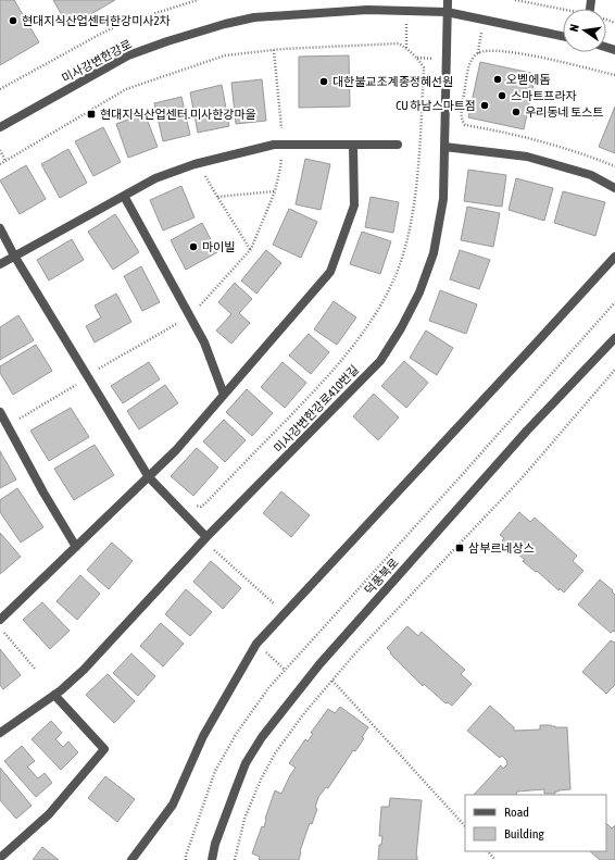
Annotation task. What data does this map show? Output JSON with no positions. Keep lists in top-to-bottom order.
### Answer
{
  "streets": {
    "street": ["미사강변한강로", "미사강변한강로410번길", "덕풍북로"]
  },
  "crossings": [
    ["미사강변한강로", "미사강변한강로410번길"]
  ],
  "places": {
    "other": [
      "현대지식산업센터한강미사2차",
      "오벧에돔",
      "대한불교조계종정혜선원",
      "스마트프라자",
      "CU 하남스마트점",
      "우리동네 토스트",
      "마이빌"
    ],
    "transit": ["현대지식산업센터.미사한강마을", "삼부르네상스"]
  },
  "legend": ["Road", "Building"],
  "north": "left"
}
